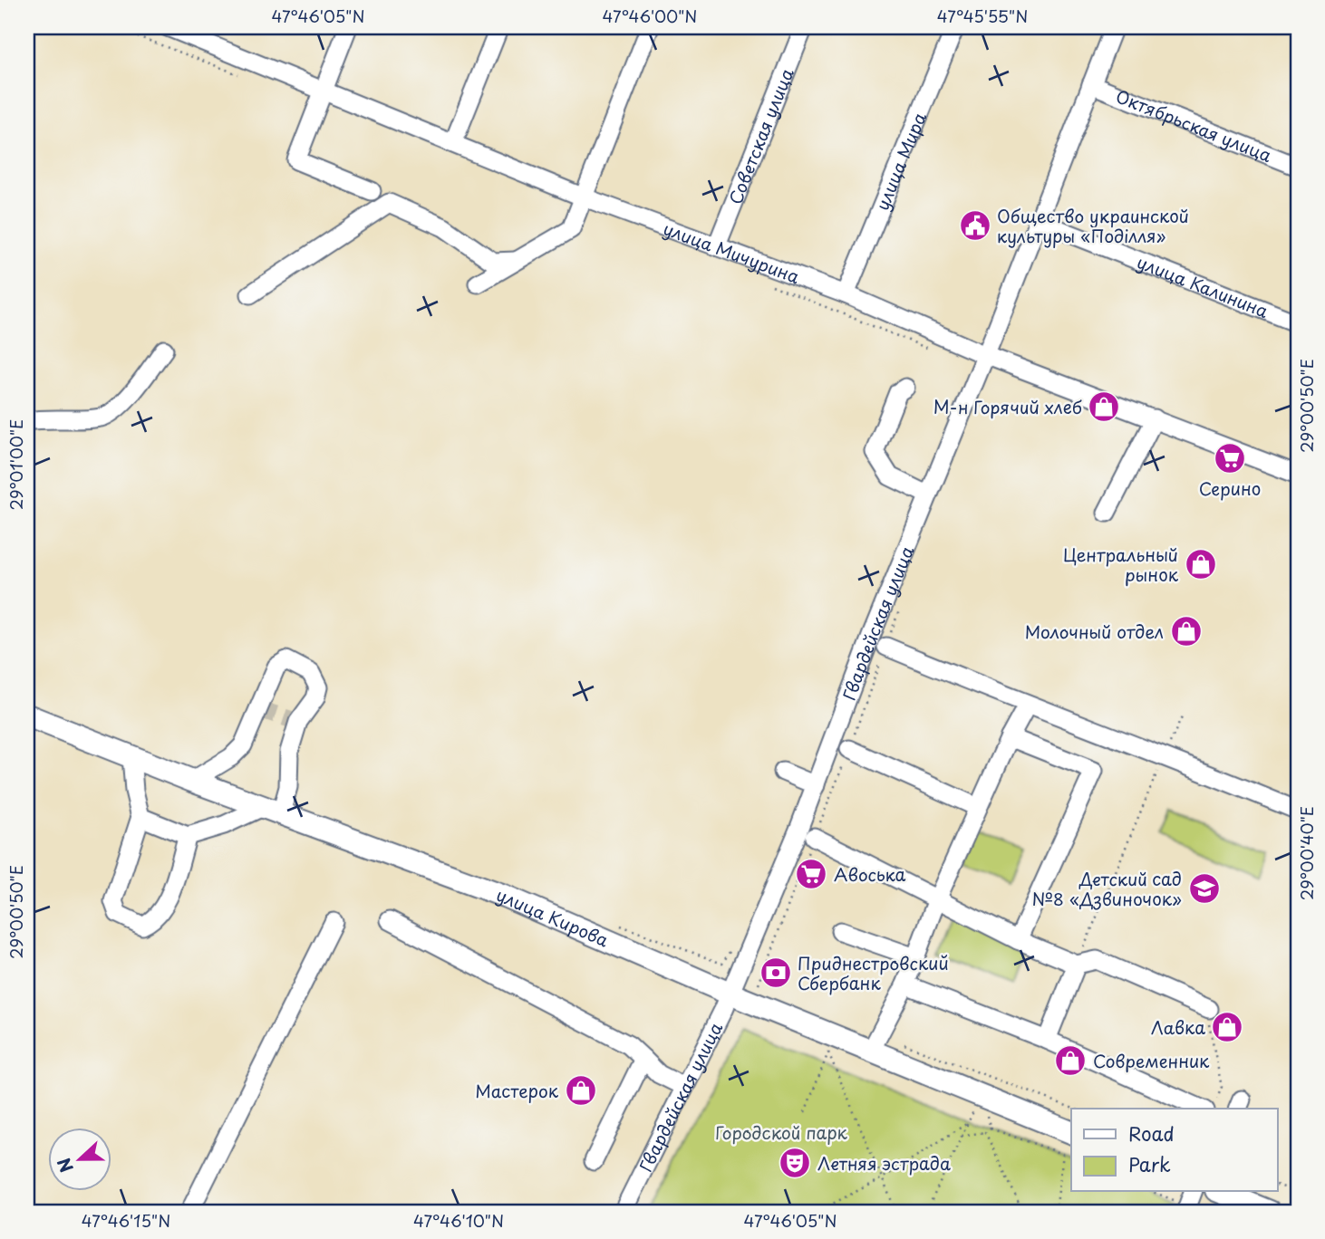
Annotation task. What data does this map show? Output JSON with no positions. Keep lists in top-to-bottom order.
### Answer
{
  "streets": {
    "main road": ["улица Кирова"],
    "street": [
      "Октябрьская улица",
      "Советская улица",
      "улица Мира",
      "улица Мичурина",
      "улица Калинина",
      "Гвардейская улица"
    ]
  },
  "crossings": [
    ["Октябрьская улица", "Гвардейская улица"],
    ["Советская улица", "улица Мичурина"],
    ["улица Мира", "улица Мичурина"],
    ["улица Мичурина", "Гвардейская улица"],
    ["улица Калинина", "Гвардейская улица"],
    ["Гвардейская улица", "улица Кирова"]
  ],
  "parks": ["Городской парк"],
  "places": {
    "public building": ["Общество украинской культуры «Поділля»"],
    "shop": [
      "М-н Горячий хлеб",
      "Центральный рынок",
      "Молочный отдел",
      "Лавка",
      "Современник",
      "Мастерок"
    ],
    "supermarket": ["Серино", "Авоська"],
    "school or university": ["Детский сад №8 «Дзвиночок»"],
    "bank": ["Приднестровский Сбербанк"],
    "theatre": ["Летняя эстрада"]
  },
  "legend": ["Road", "Park"],
  "north": "left",
  "coordinates": [
    "47°46'05\"N",
    "47°46'00\"N",
    "47°45'55\"N",
    "29°00'50\"E",
    "29°01'00\"E",
    "29°00'40\"E",
    "47°46'15\"N",
    "47°46'10\"N"
  ]
}
